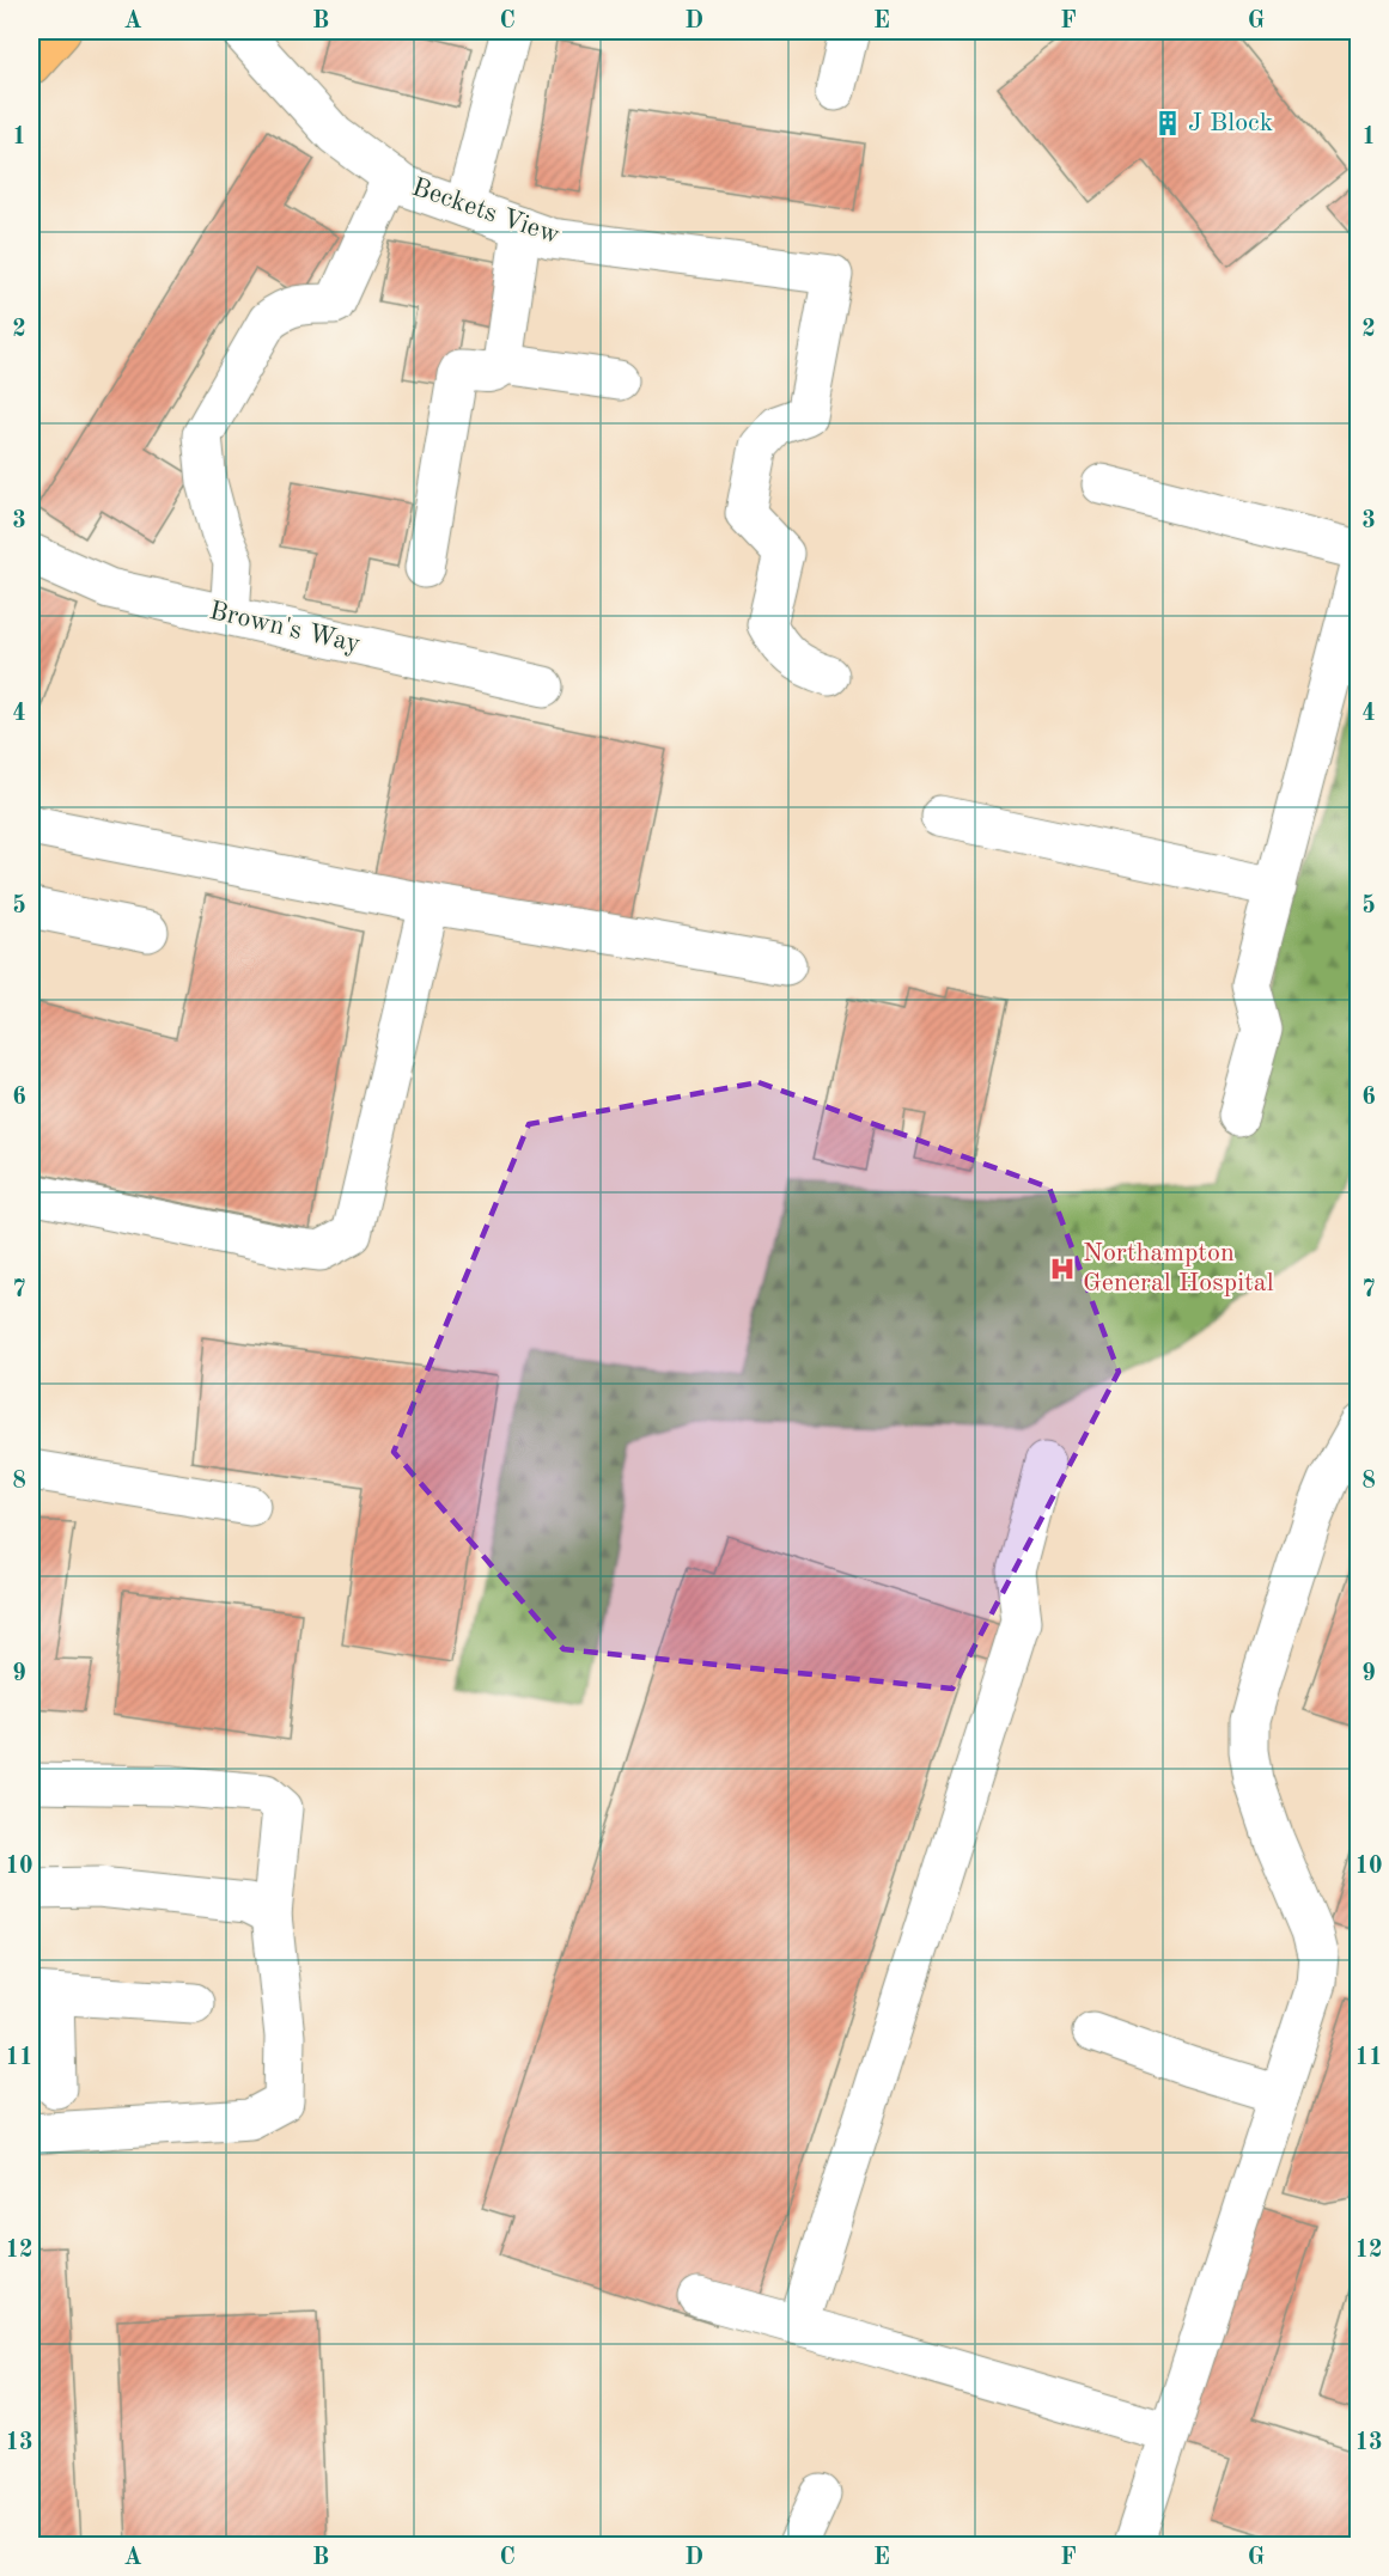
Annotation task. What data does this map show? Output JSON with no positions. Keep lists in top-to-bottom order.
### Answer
{
  "streets": {
    "street": ["Beckets View", "Brown's Way"]
  },
  "places": {
    "building": ["J Block"],
    "hospital": ["Northampton General Hospital"]
  },
  "grid": {
    "columns": [
      "A",
      "B",
      "C",
      "D",
      "E",
      "F",
      "G"
    ],
    "rows": [
      "1",
      "2",
      "3",
      "4",
      "5",
      "6",
      "7",
      "8",
      "9",
      "10",
      "11",
      "12",
      "13"
    ]
  }
}
